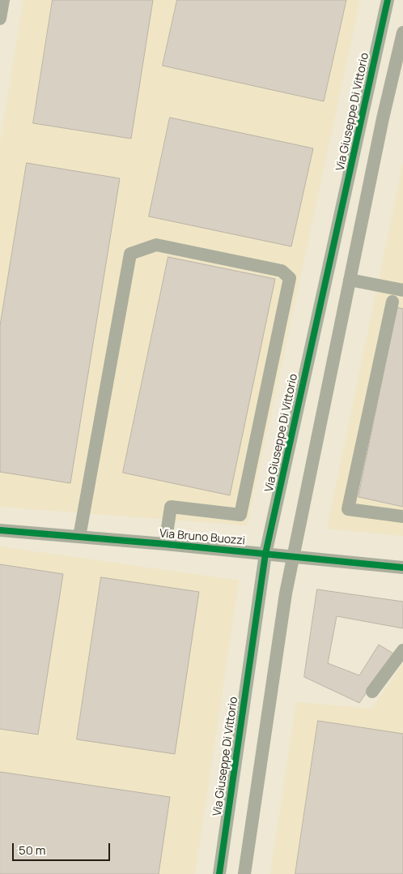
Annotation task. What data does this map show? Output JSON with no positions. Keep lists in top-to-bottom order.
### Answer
{
  "streets": {
    "street": ["Via Giuseppe Di Vittorio", "Via Bruno Buozzi"]
  },
  "crossings": [
    ["Via Giuseppe Di Vittorio", "Via Bruno Buozzi"]
  ],
  "scale_bar": "50 m"
}
